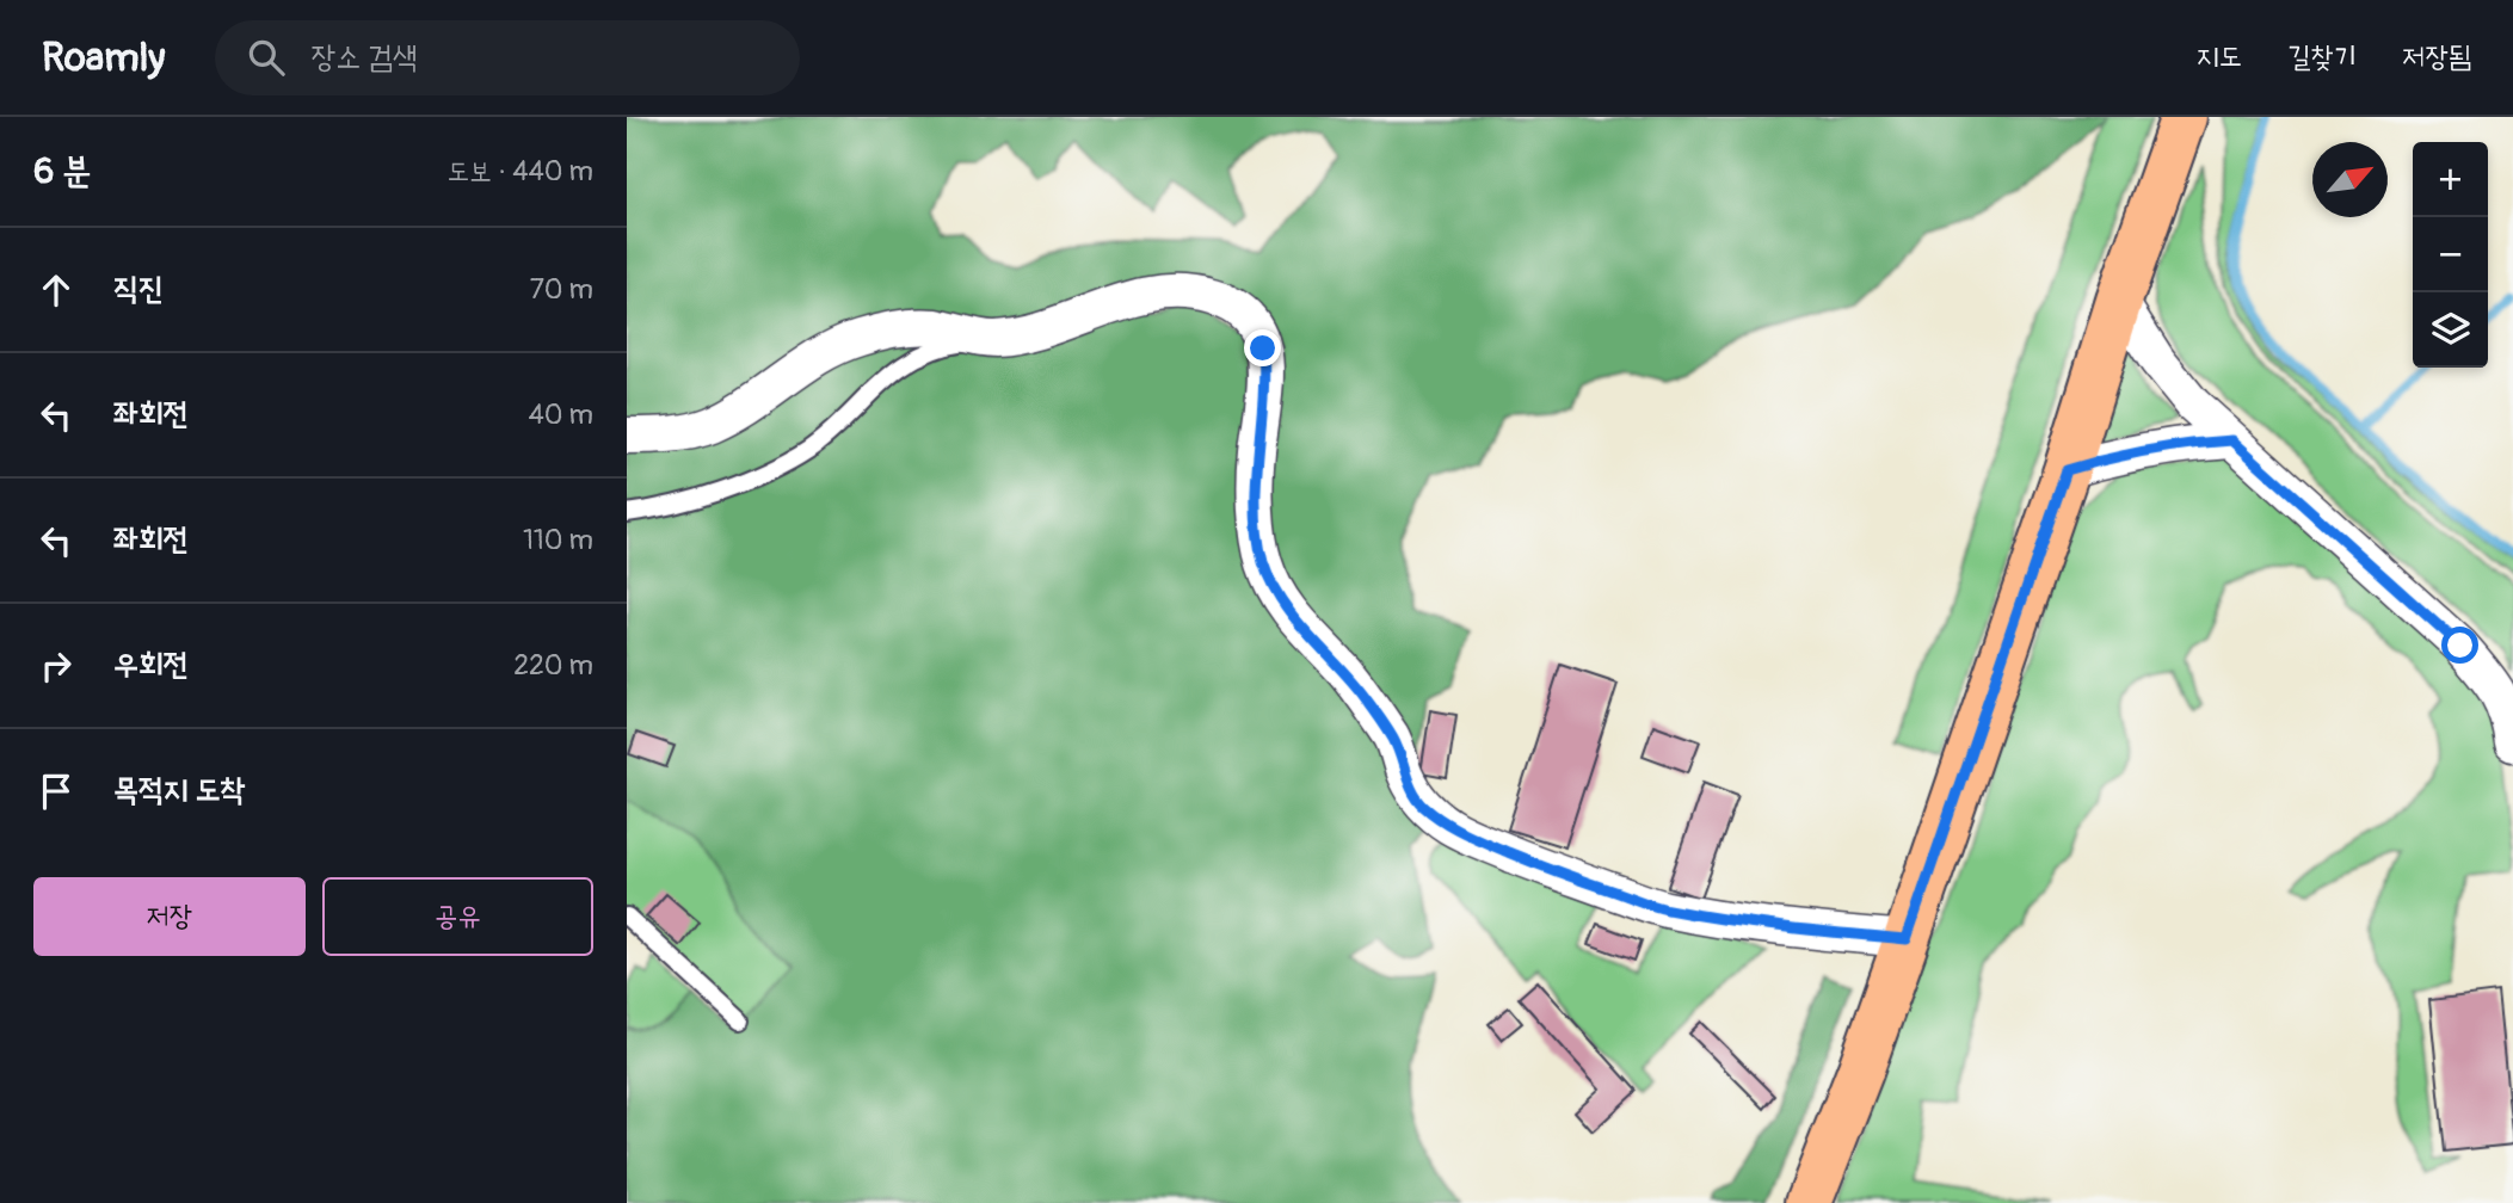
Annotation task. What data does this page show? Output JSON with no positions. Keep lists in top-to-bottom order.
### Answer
{
  "north": "top right",
  "page": {
    "header": "Roamly",
    "search": "장소 검색",
    "nav": ["지도", "길찾기", "저장됨"],
    "heading": ["6 분", "도보 · 440 m"],
    "map_buttons": ["+", "−"],
    "list": [
      ["직진", "70 m"],
      ["좌회전", "40 m"],
      ["좌회전", "110 m"],
      ["우회전", "220 m"],
      "목적지 도착"
    ],
    "buttons": ["저장", "공유"]
  }
}
